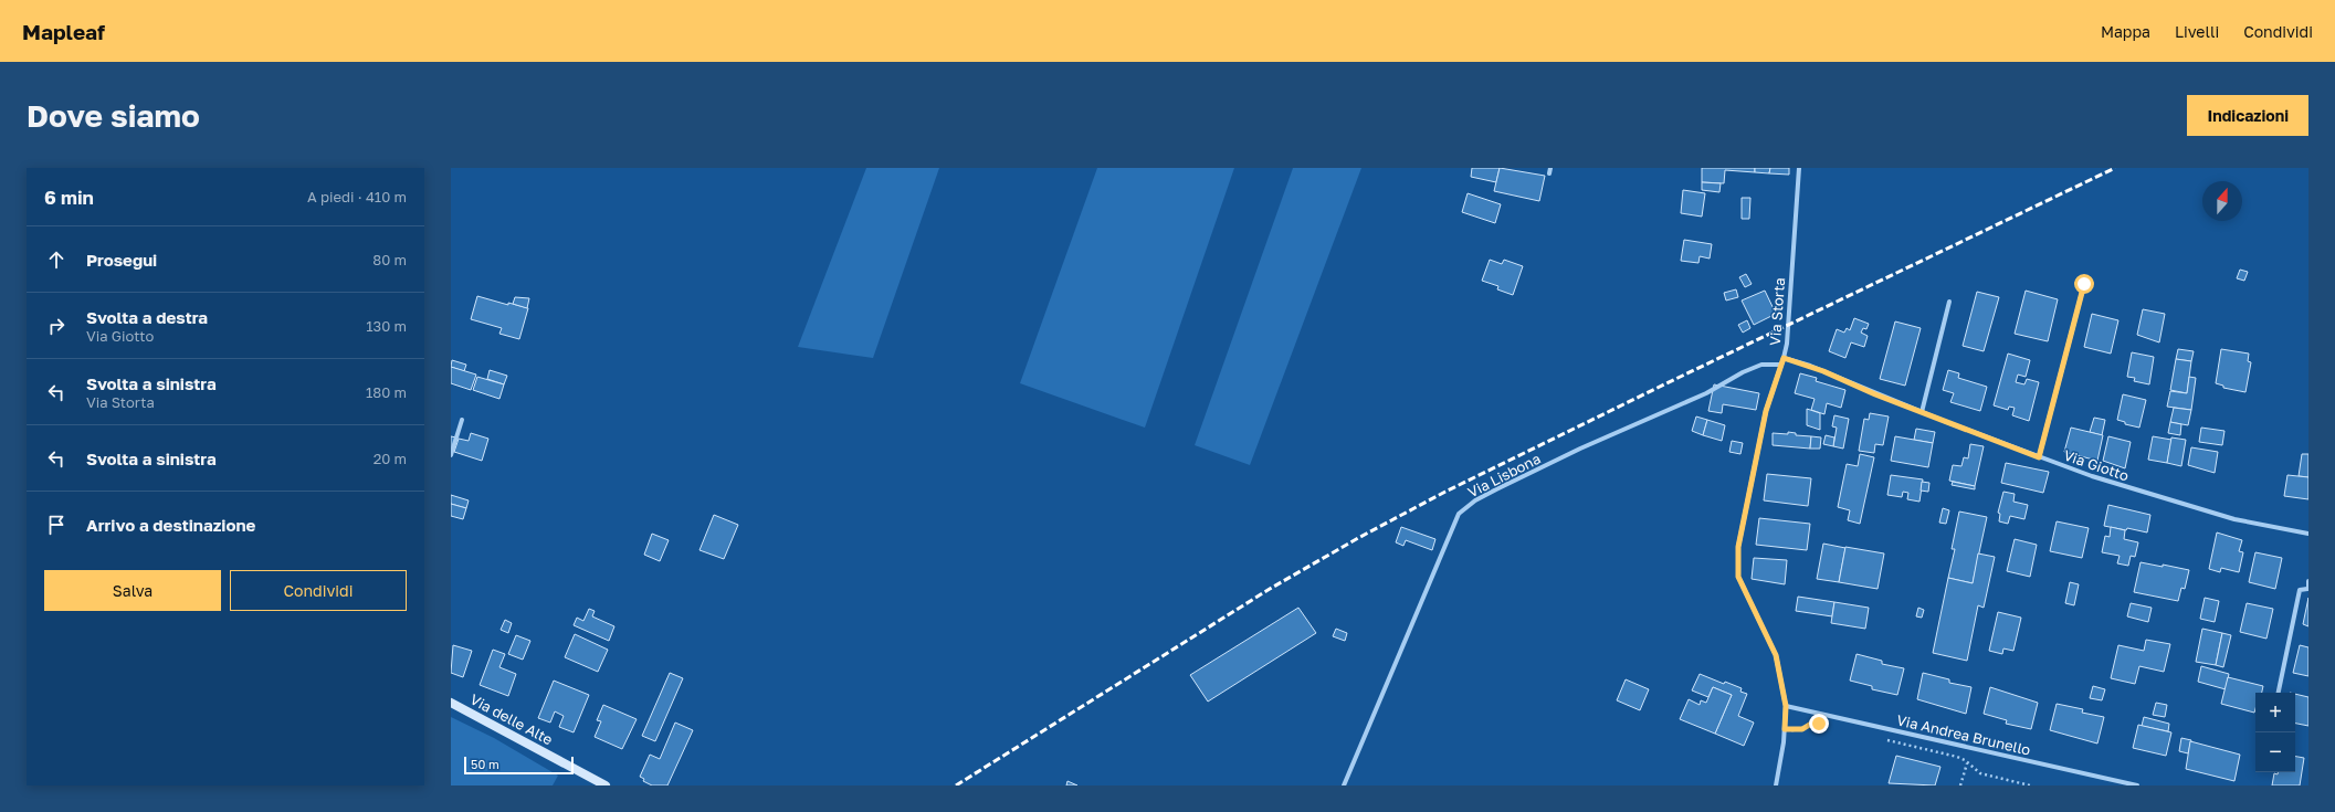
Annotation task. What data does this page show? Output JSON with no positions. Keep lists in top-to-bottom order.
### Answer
{
  "streets": {
    "street": [
      "Via Storta",
      "Via Giotto",
      "Via Lisbona",
      "Via delle Alte",
      "Via Andrea Brunello"
    ]
  },
  "crossings": [
    ["Via Storta", "Via Giotto"],
    ["Via Storta", "Via Lisbona"],
    ["Via Storta", "Via Andrea Brunello"]
  ],
  "scale_bar": "50 m",
  "north": "top",
  "page": {
    "header": "Mapleaf",
    "nav": ["Mappa", "Livelli", "Condividi"],
    "buttons": [
      "Indicazioni",
      ["Salva", "Condividi"]
    ],
    "title": "Dove siamo",
    "heading": ["6 min", "A piedi · 410 m"],
    "list": [
      ["Prosegui", "80 m"],
      ["Svolta a destra", "Via Giotto", "130 m"],
      ["Svolta a sinistra", "Via Storta", "180 m"],
      ["Svolta a sinistra", "20 m"],
      "Arrivo a destinazione"
    ],
    "map_buttons": ["+", "−"],
    "scale": "50 m"
  }
}
